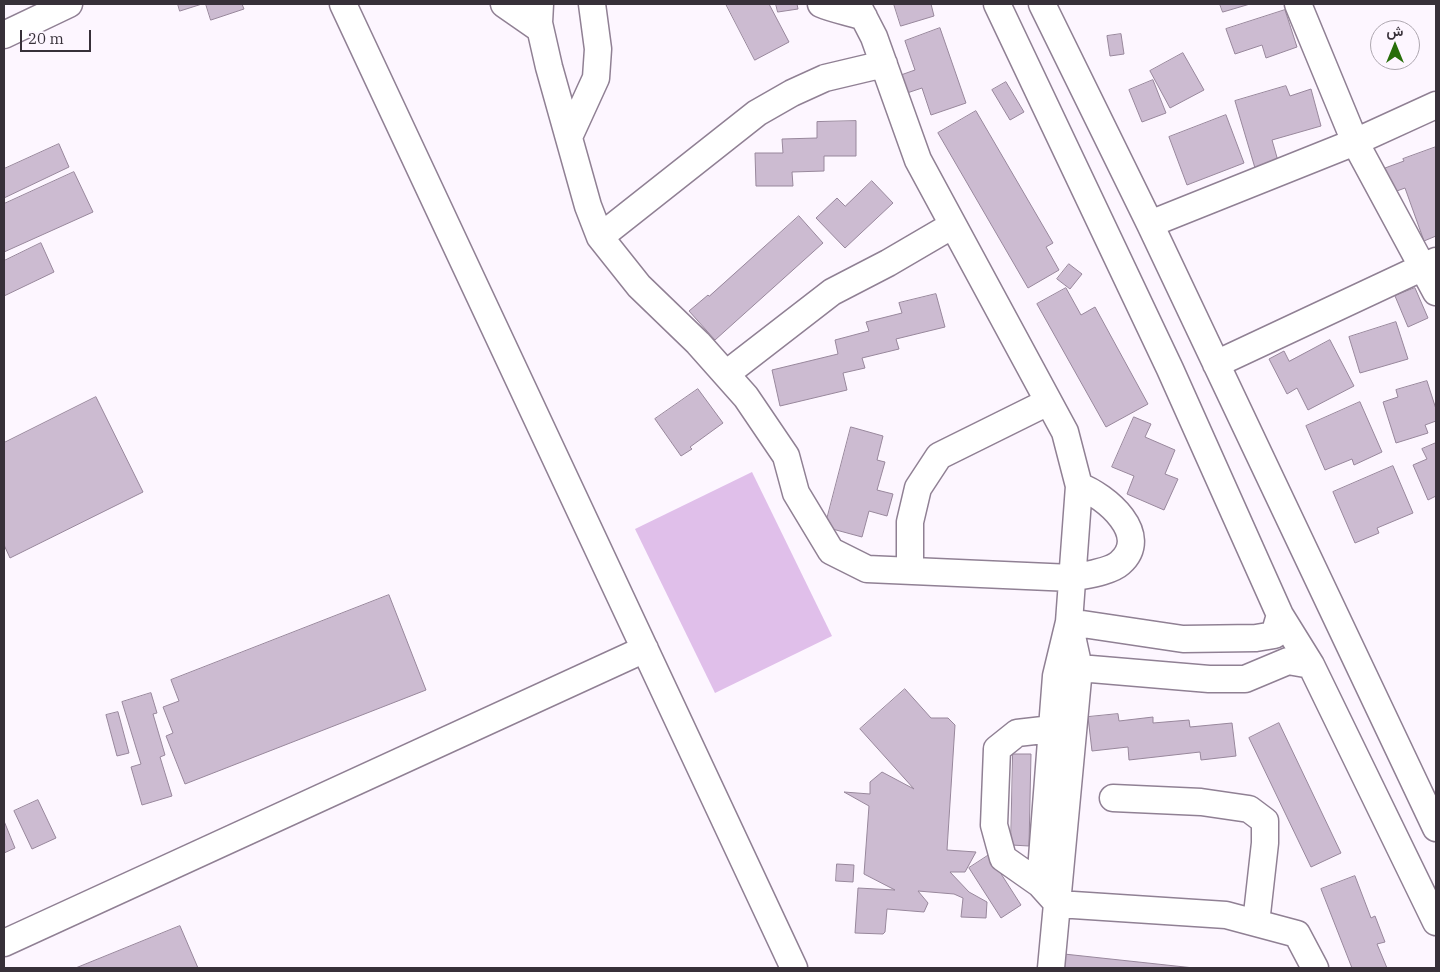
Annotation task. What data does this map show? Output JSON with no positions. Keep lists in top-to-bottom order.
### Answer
{
  "scale_bar": "20 m",
  "north": "top"
}
